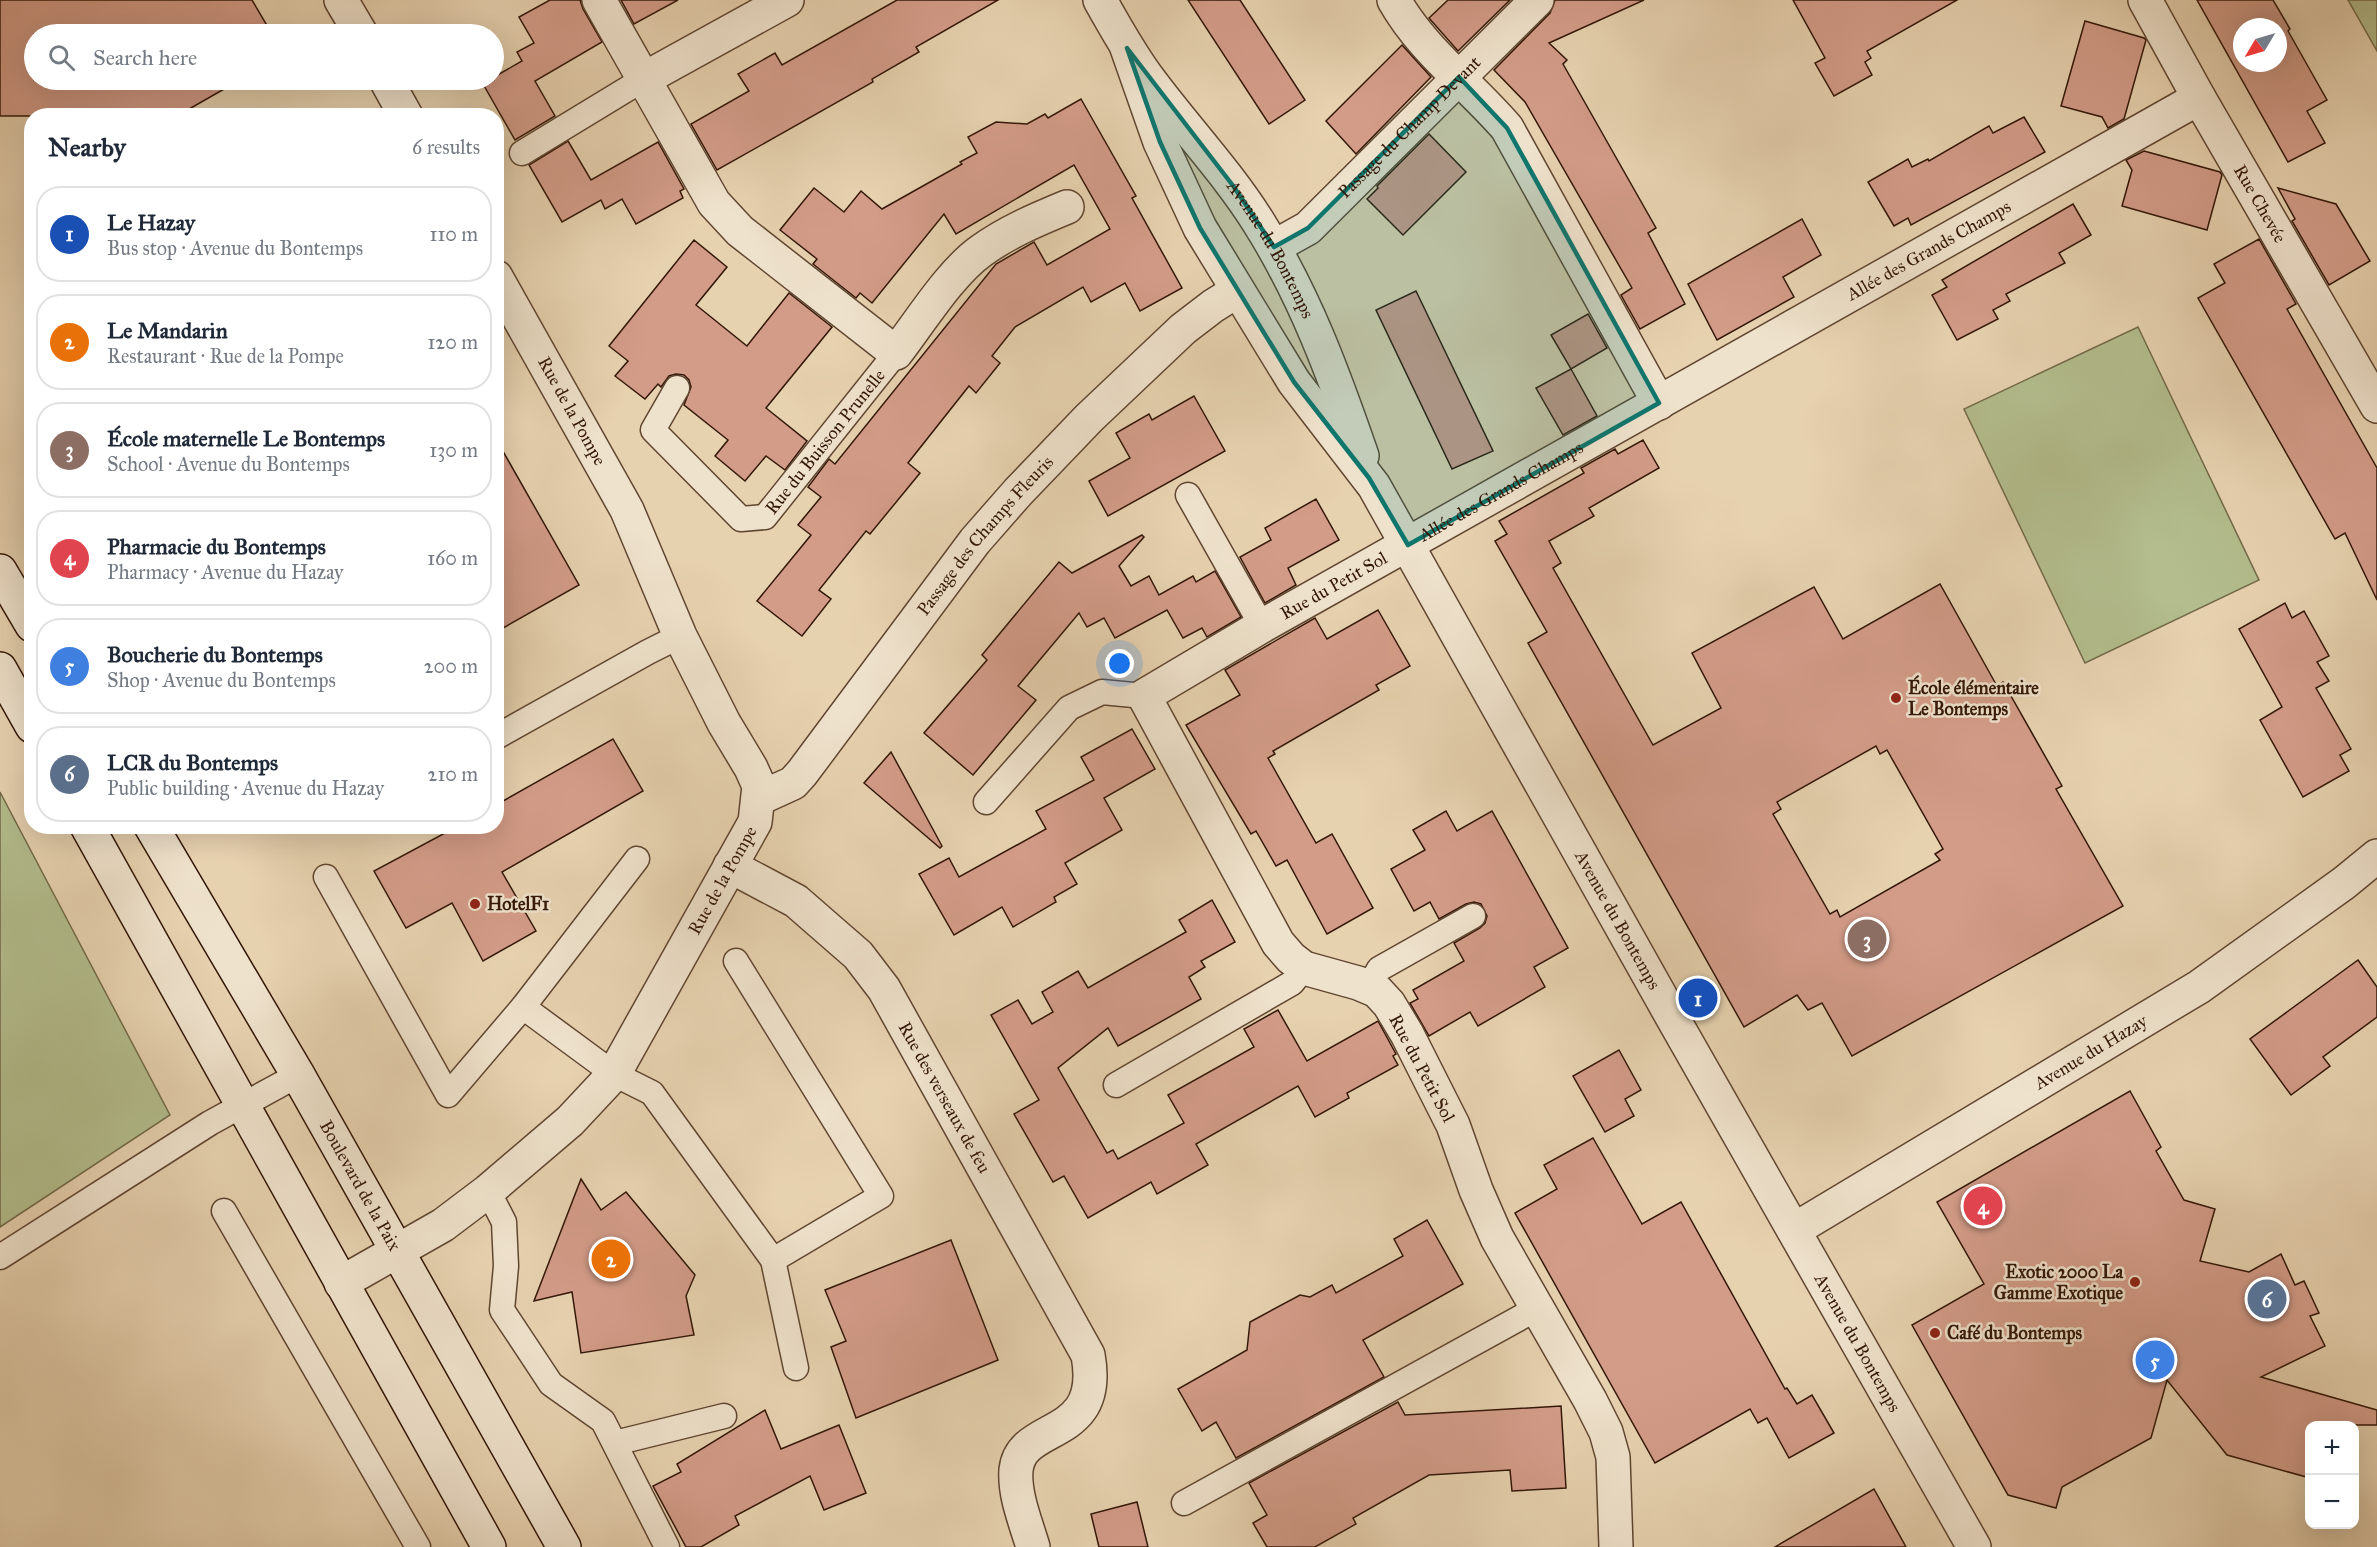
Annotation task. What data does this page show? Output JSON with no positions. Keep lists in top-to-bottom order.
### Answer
{
  "streets": {
    "street": [
      "Passage du Champ Devant",
      "Rue Chevée",
      "Avenue du Bontemps",
      "Allée des Grands Champs",
      "Rue de la Pompe",
      "Rue du Buisson Prunelle",
      "Passage des Champs Fleuris",
      "Rue du Petit Sol",
      "Avenue du Hazay",
      "Rue des verseaux de feu",
      "Boulevard de la Paix"
    ]
  },
  "crossings": [
    ["Passage du Champ Devant", "Avenue du Bontemps"],
    ["Rue Chevée", "Allée des Grands Champs"],
    ["Avenue du Bontemps", "Allée des Grands Champs"],
    ["Avenue du Bontemps", "Passage des Champs Fleuris"],
    ["Avenue du Bontemps", "Rue du Petit Sol"],
    ["Avenue du Bontemps", "Avenue du Hazay"],
    ["Allée des Grands Champs", "Rue du Petit Sol"],
    ["Rue de la Pompe", "Passage des Champs Fleuris"],
    ["Rue de la Pompe", "Rue des verseaux de feu"],
    ["Rue de la Pompe", "Boulevard de la Paix"]
  ],
  "places": [
    "École élémentaire Le Bontemps",
    "HotelF1",
    "Exotic 2000 La Gamme Exotique",
    "Café du Bontemps"
  ],
  "north": "bottom left",
  "page": {
    "search": "Search here",
    "heading": ["Nearby", "6 results"],
    "list": [
      {
        "mark": "1",
        "name": "Le Hazay",
        "note": "Bus stop · Avenue du Bontemps",
        "value": "110 m"
      },
      {
        "mark": "2",
        "name": "Le Mandarin",
        "note": "Restaurant · Rue de la Pompe",
        "value": "120 m"
      },
      {
        "mark": "3",
        "name": "École maternelle Le Bontemps",
        "note": "School · Avenue du Bontemps",
        "value": "130 m"
      },
      {
        "mark": "4",
        "name": "Pharmacie du Bontemps",
        "note": "Pharmacy · Avenue du Hazay",
        "value": "160 m"
      },
      {
        "mark": "5",
        "name": "Boucherie du Bontemps",
        "note": "Shop · Avenue du Bontemps",
        "value": "200 m"
      },
      {
        "mark": "6",
        "name": "LCR du Bontemps",
        "note": "Public building · Avenue du Hazay",
        "value": "210 m"
      }
    ],
    "pins": [
      "3",
      "1",
      "4",
      "2",
      "6",
      "5"
    ],
    "map_buttons": ["+", "−"]
  }
}
